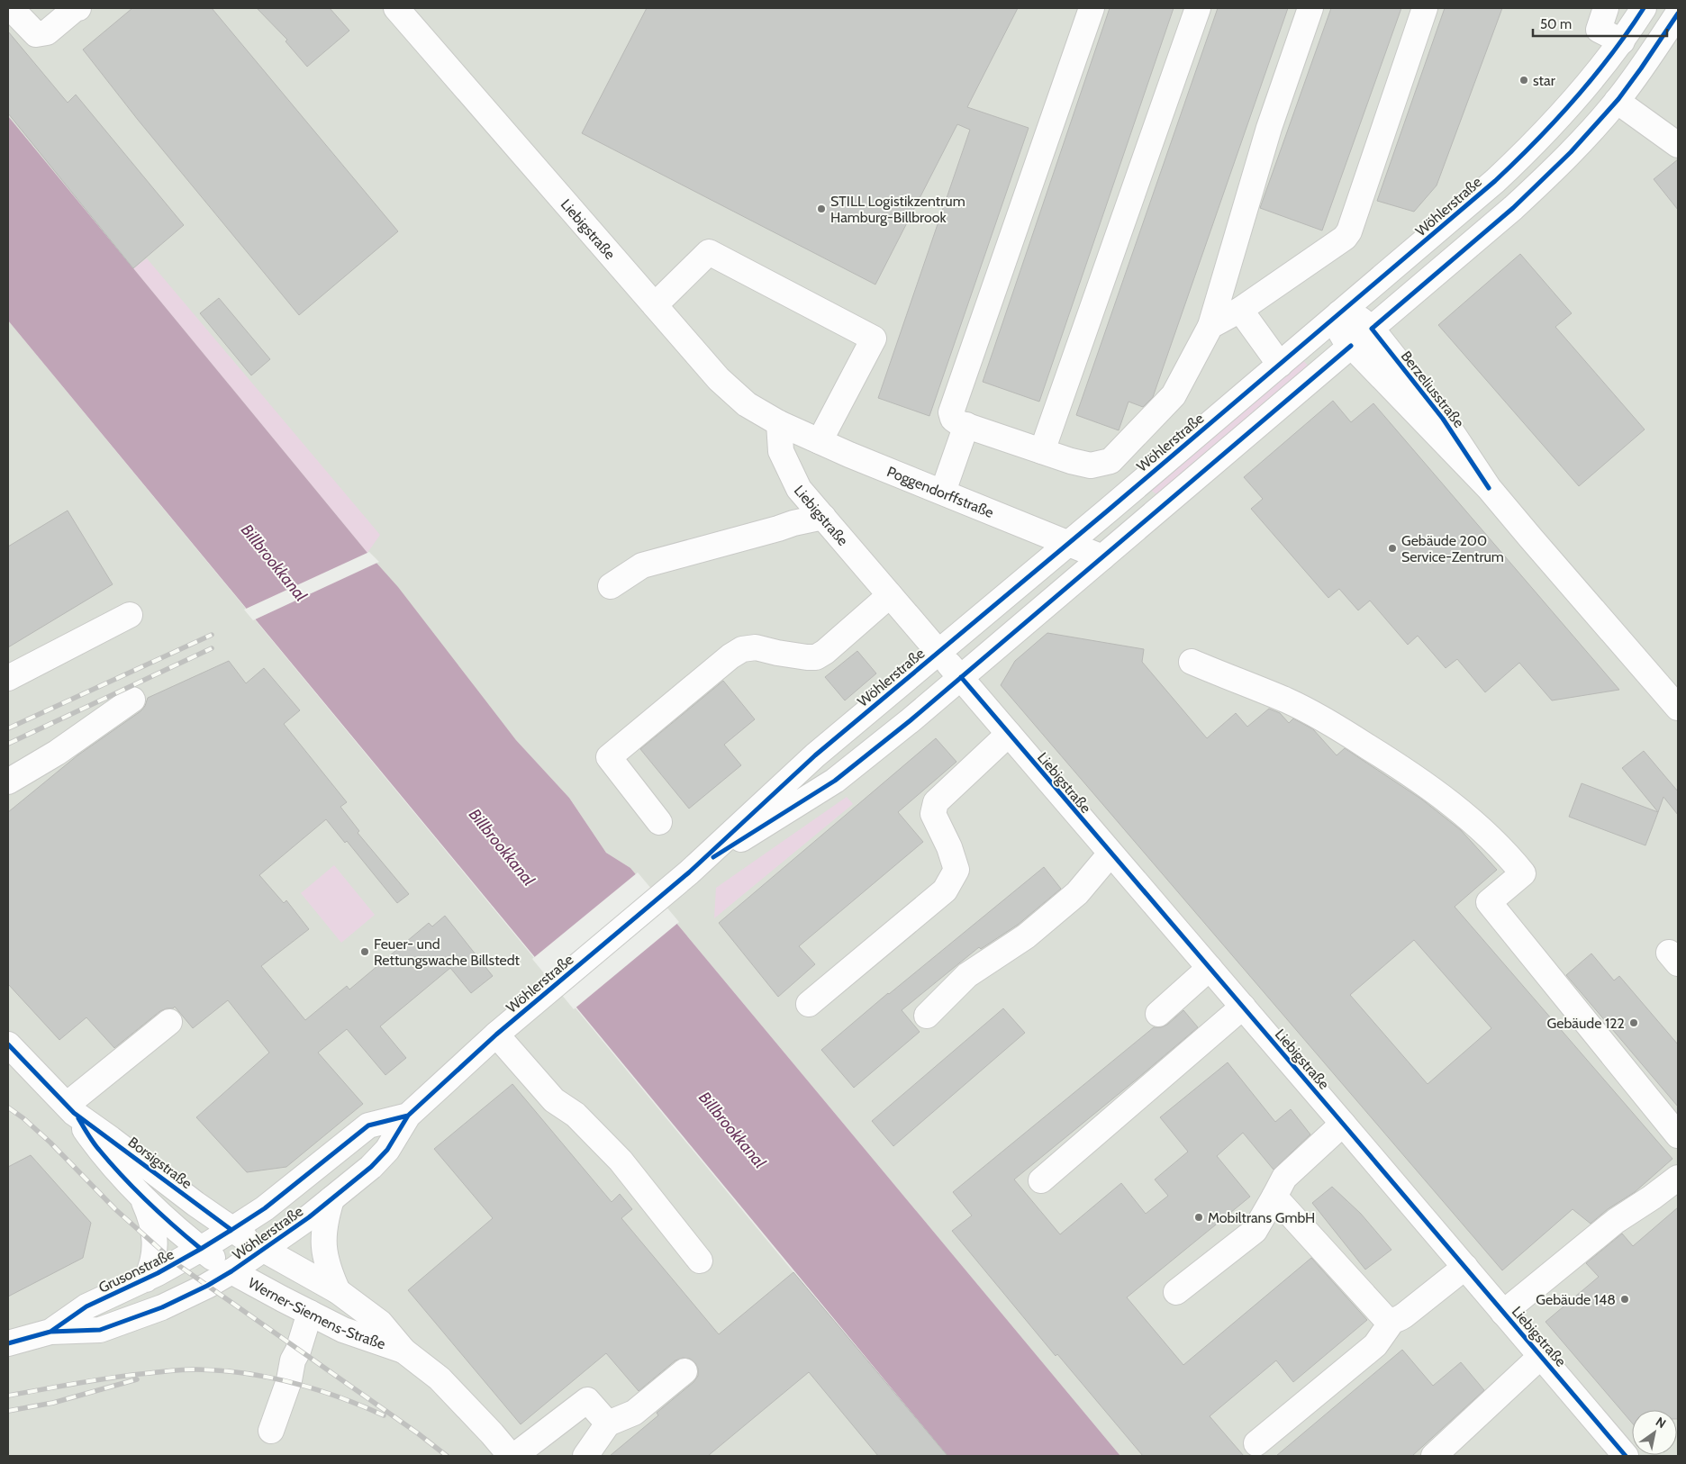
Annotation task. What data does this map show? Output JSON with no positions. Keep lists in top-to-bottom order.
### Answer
{
  "streets": {
    "main road": [
      "Wöhlerstraße",
      "Liebigstraße",
      "Berzeliusstraße",
      "Poggendorffstraße",
      "Borsigstraße",
      "Grusonstraße",
      "Werner-Siemens-Straße"
    ]
  },
  "crossings": [
    ["Wöhlerstraße", "Liebigstraße"],
    ["Wöhlerstraße", "Berzeliusstraße"],
    ["Wöhlerstraße", "Poggendorffstraße"],
    ["Wöhlerstraße", "Borsigstraße"],
    ["Wöhlerstraße", "Grusonstraße"],
    ["Wöhlerstraße", "Werner-Siemens-Straße"],
    ["Liebigstraße", "Poggendorffstraße"],
    ["Borsigstraße", "Grusonstraße"],
    ["Borsigstraße", "Werner-Siemens-Straße"],
    ["Grusonstraße", "Werner-Siemens-Straße"]
  ],
  "water": ["Billbrookkanal"],
  "places": [
    "star",
    "STILL Logistikzentrum Hamburg-Billbrook",
    "Gebäude 200 Service-Zentrum",
    "Feuer- und Rettungswache Billstedt",
    "Gebäude 122",
    "Mobiltrans GmbH",
    "Gebäude 148"
  ],
  "scale_bar": "50 m",
  "north": "top right"
}
